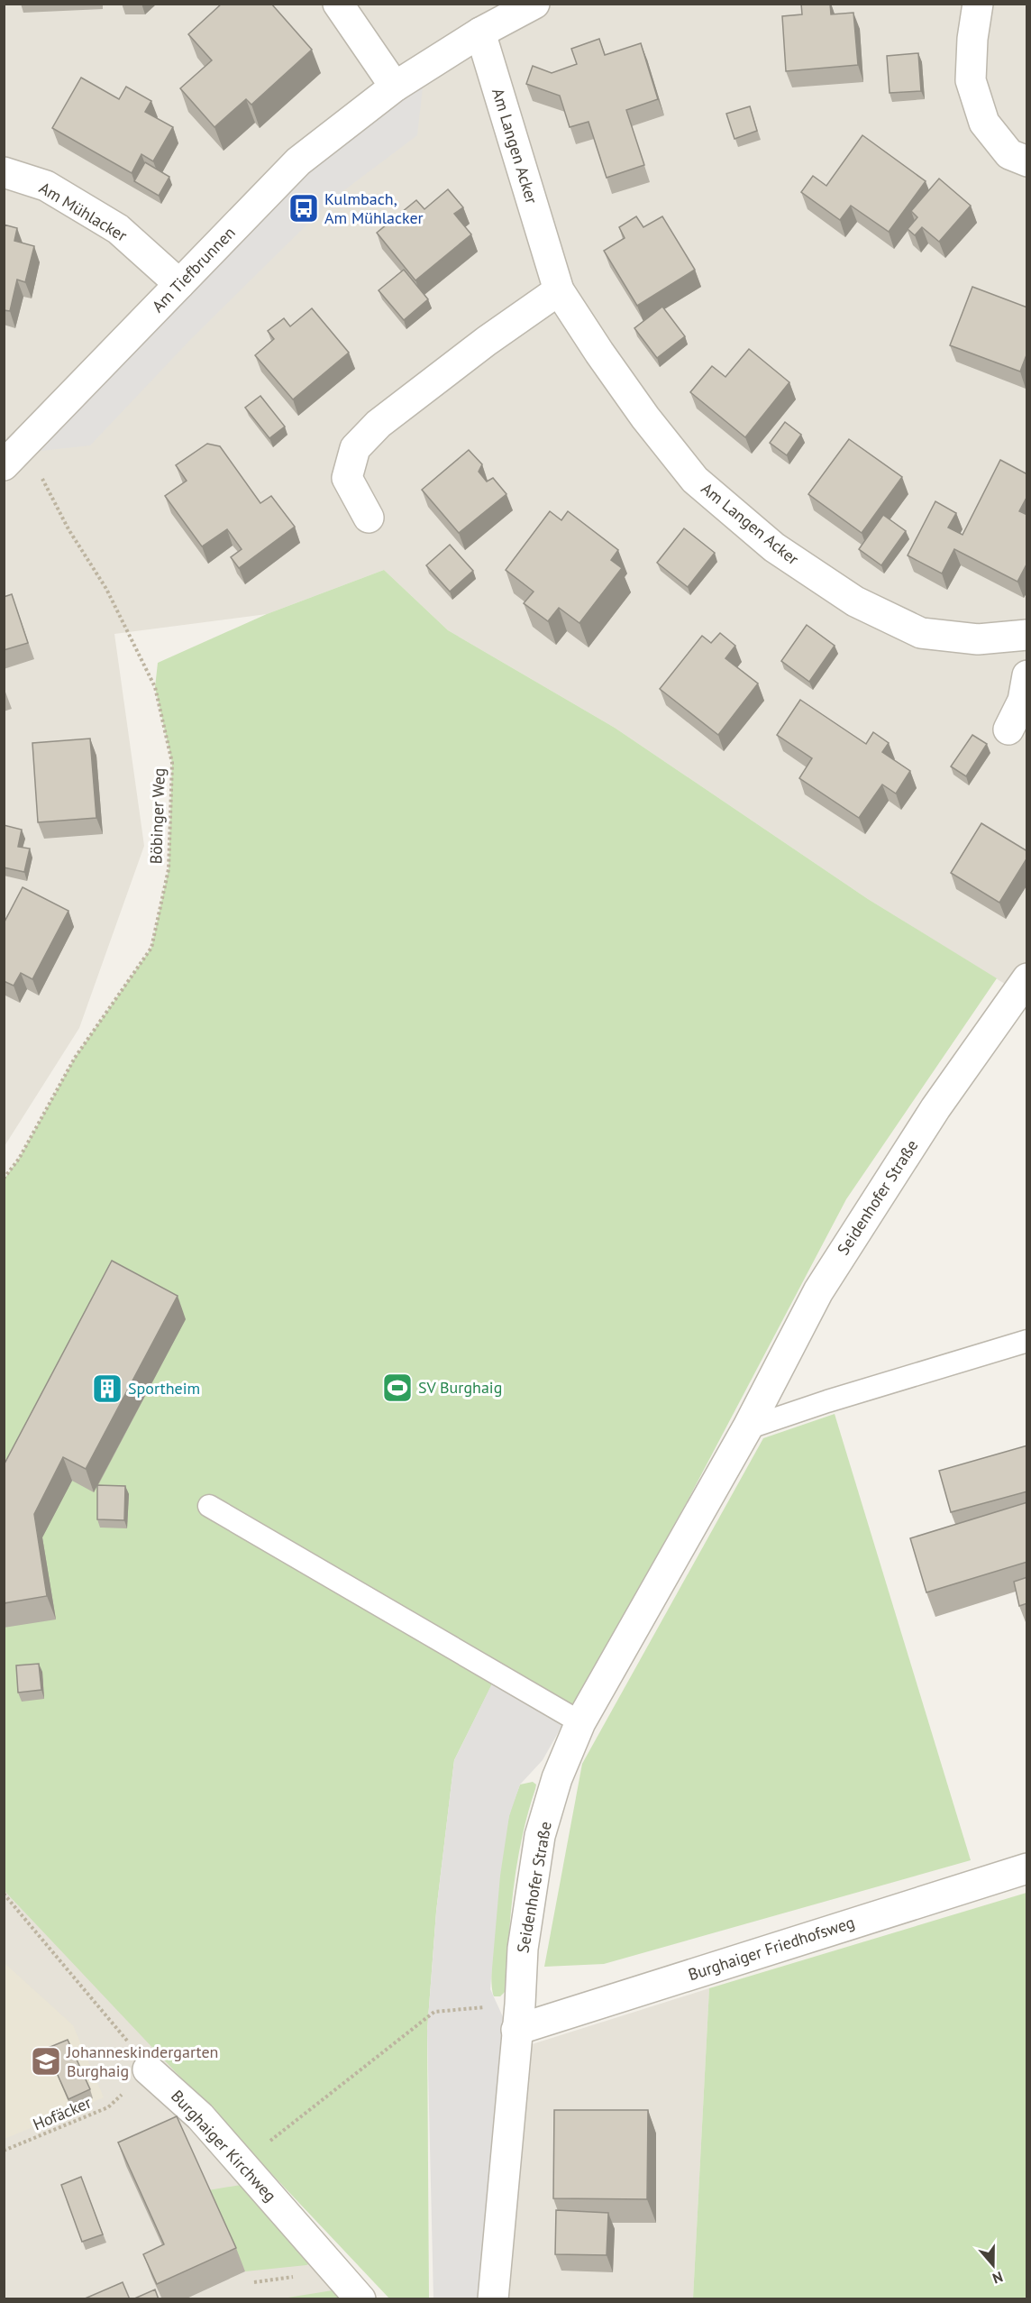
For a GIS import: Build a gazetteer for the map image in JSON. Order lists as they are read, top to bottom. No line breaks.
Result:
{"streets":{"street":["Am Langen Acker","Am Mühlacker","Am Tiefbrunnen","Seidenhofer Straße","Burghaiger Friedhofsweg","Burghaiger Kirchweg"],"path":["Böbinger Weg","Hofäcker"]},"crossings":[["Am Langen Acker","Am Tiefbrunnen"],["Am Mühlacker","Am Tiefbrunnen"],["Am Tiefbrunnen","Böbinger Weg"],["Seidenhofer Straße","Burghaiger Friedhofsweg"],["Hofäcker","Burghaiger Kirchweg"]],"places":{"bus stop":["Kulmbach, Am Mühlacker"],"sports":["SV Burghaig"],"building":["Sportheim"],"school or university":["Johanneskindergarten Burghaig"]},"north":"bottom"}
